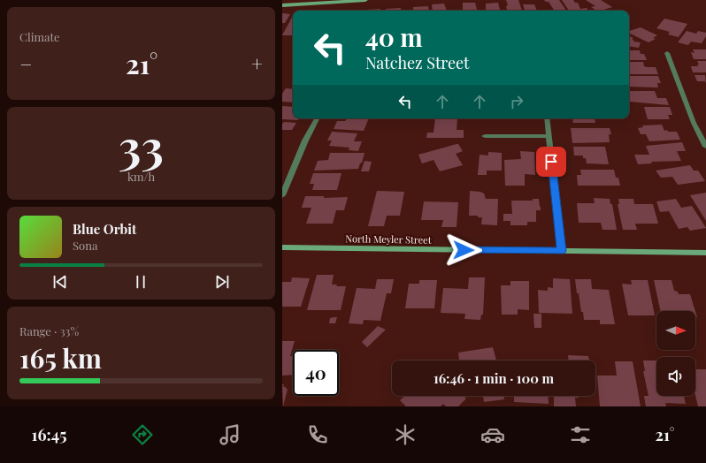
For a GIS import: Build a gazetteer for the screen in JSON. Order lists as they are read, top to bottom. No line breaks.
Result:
{"streets":{"street":["North Meyler Street"]},"north":"right","page":{"tile":["Climate",["33","km/h"],["Range · 33%","165 km"]],"turn":["40 m","Natchez Street"],"heat":["−","21°","+"],"song":["Blue Orbit","Sona"],"limit":"40","trip":"16:46 · 1 min · 100 m","tabs":["16:45","21°"]}}
